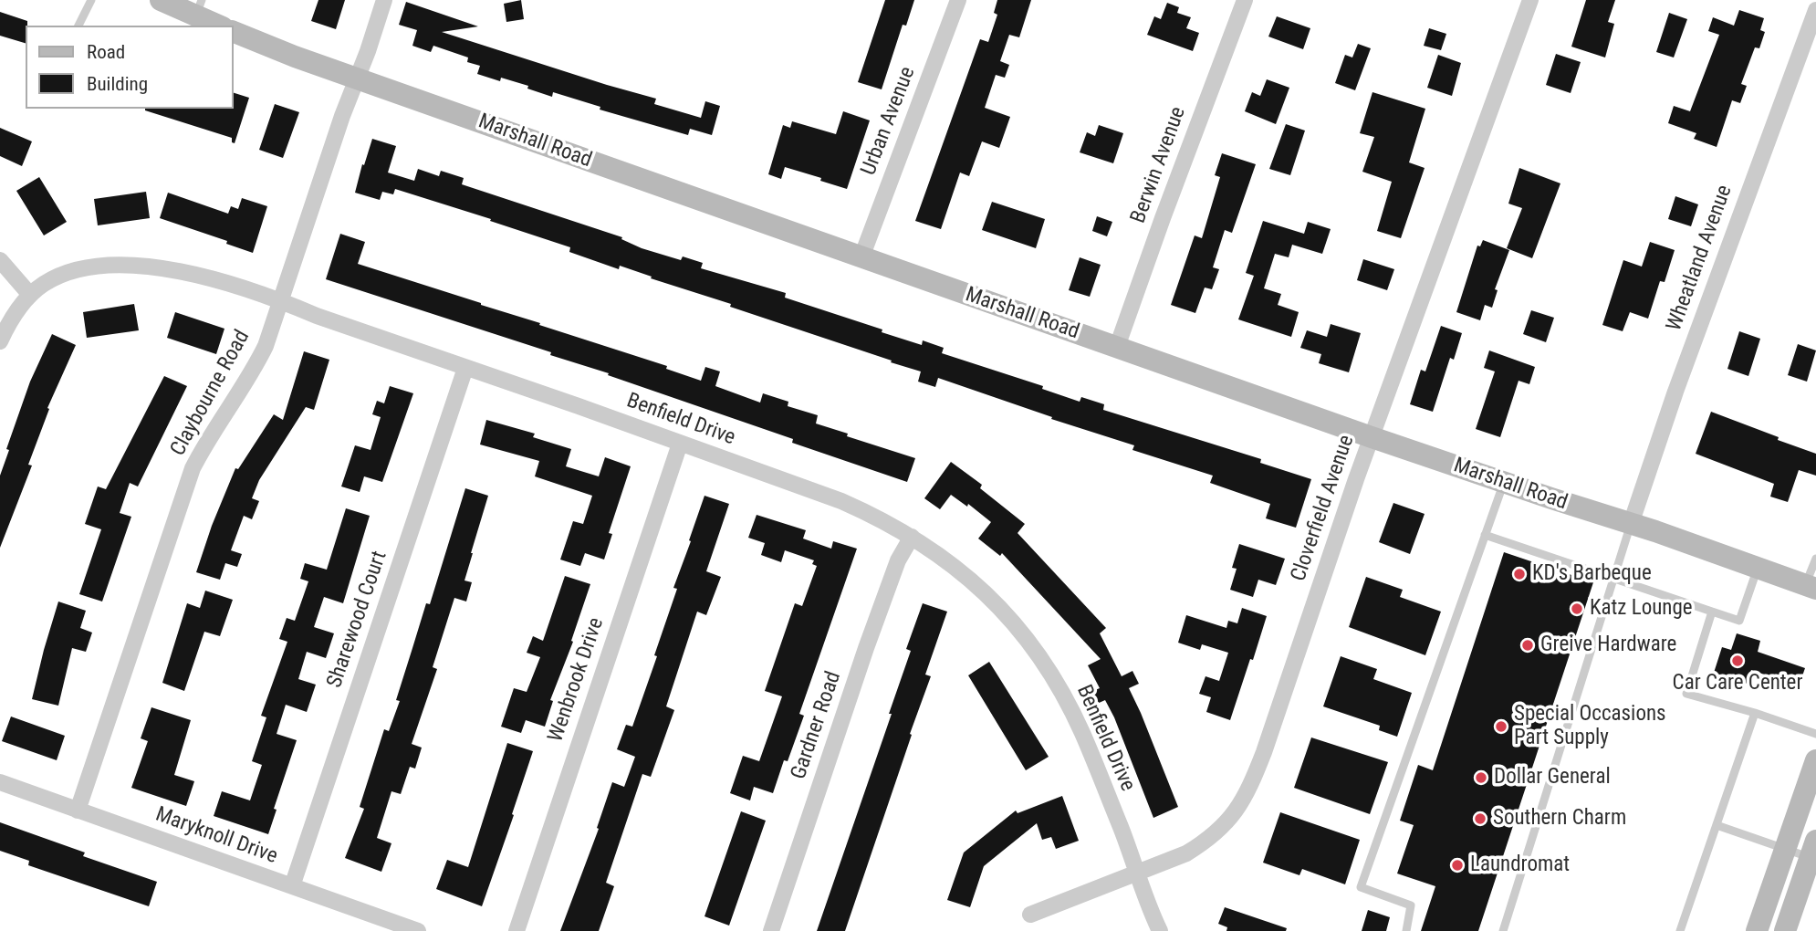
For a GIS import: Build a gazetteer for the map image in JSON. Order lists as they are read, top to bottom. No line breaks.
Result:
{"streets":{"street":["Urban Avenue","Marshall Road","Berwin Avenue","Wheatland Avenue","Claybourne Road","Benfield Drive","Cloverfield Avenue","Sharewood Court","Wenbrook Drive","Gardner Road","Maryknoll Drive"]},"crossings":[["Urban Avenue","Marshall Road"],["Marshall Road","Berwin Avenue"],["Marshall Road","Wheatland Avenue"],["Marshall Road","Claybourne Road"],["Marshall Road","Cloverfield Avenue"],["Claybourne Road","Benfield Drive"],["Claybourne Road","Maryknoll Drive"],["Benfield Drive","Cloverfield Avenue"],["Benfield Drive","Sharewood Court"],["Benfield Drive","Wenbrook Drive"],["Benfield Drive","Gardner Road"],["Sharewood Court","Maryknoll Drive"]],"places":["KD's Barbeque","Katz Lounge","Greive Hardware","Car Care Center","Special Occasions Part Supply","Dollar General","Southern Charm","Laundromat"],"legend":["Road","Building"]}
